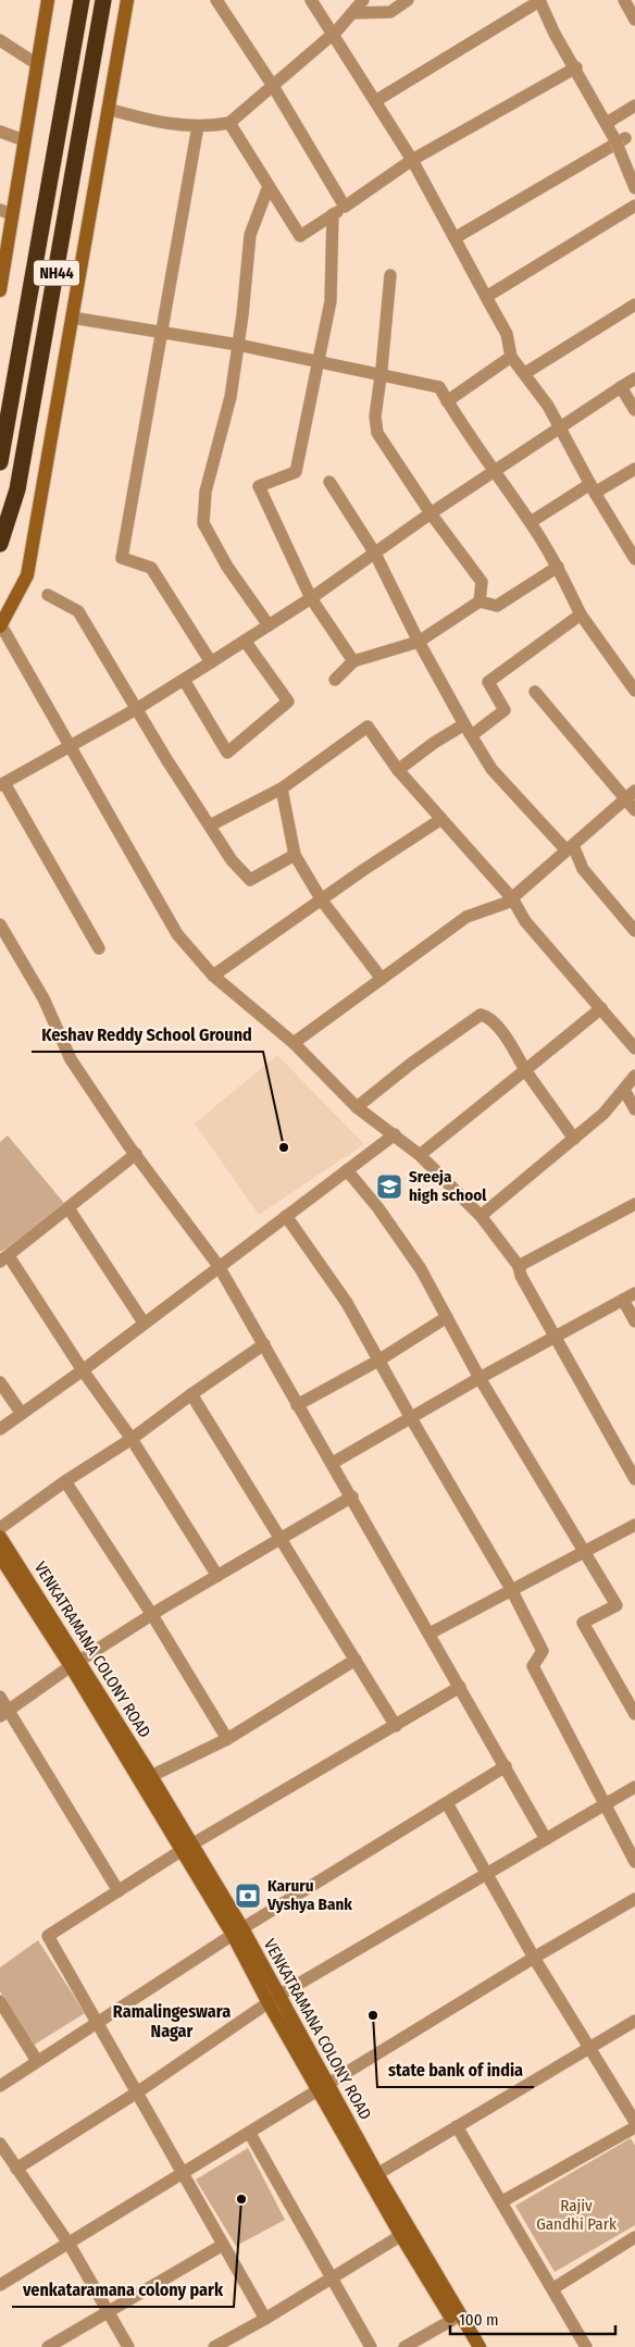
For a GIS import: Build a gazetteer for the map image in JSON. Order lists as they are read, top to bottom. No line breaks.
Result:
{"streets":{"highway":["NH44"],"main road":["VENKATRAMANA COLONY ROAD"]},"districts":["Ramalingeswara Nagar"],"parks":["Rajiv Gandhi Park"],"places":{"other":["Keshav Reddy School Ground","state bank of india","venkataramana colony park"],"school or university":["Sreeja high school"],"bank":["Karuru Vyshya Bank"]},"scale_bar":"100 m"}
